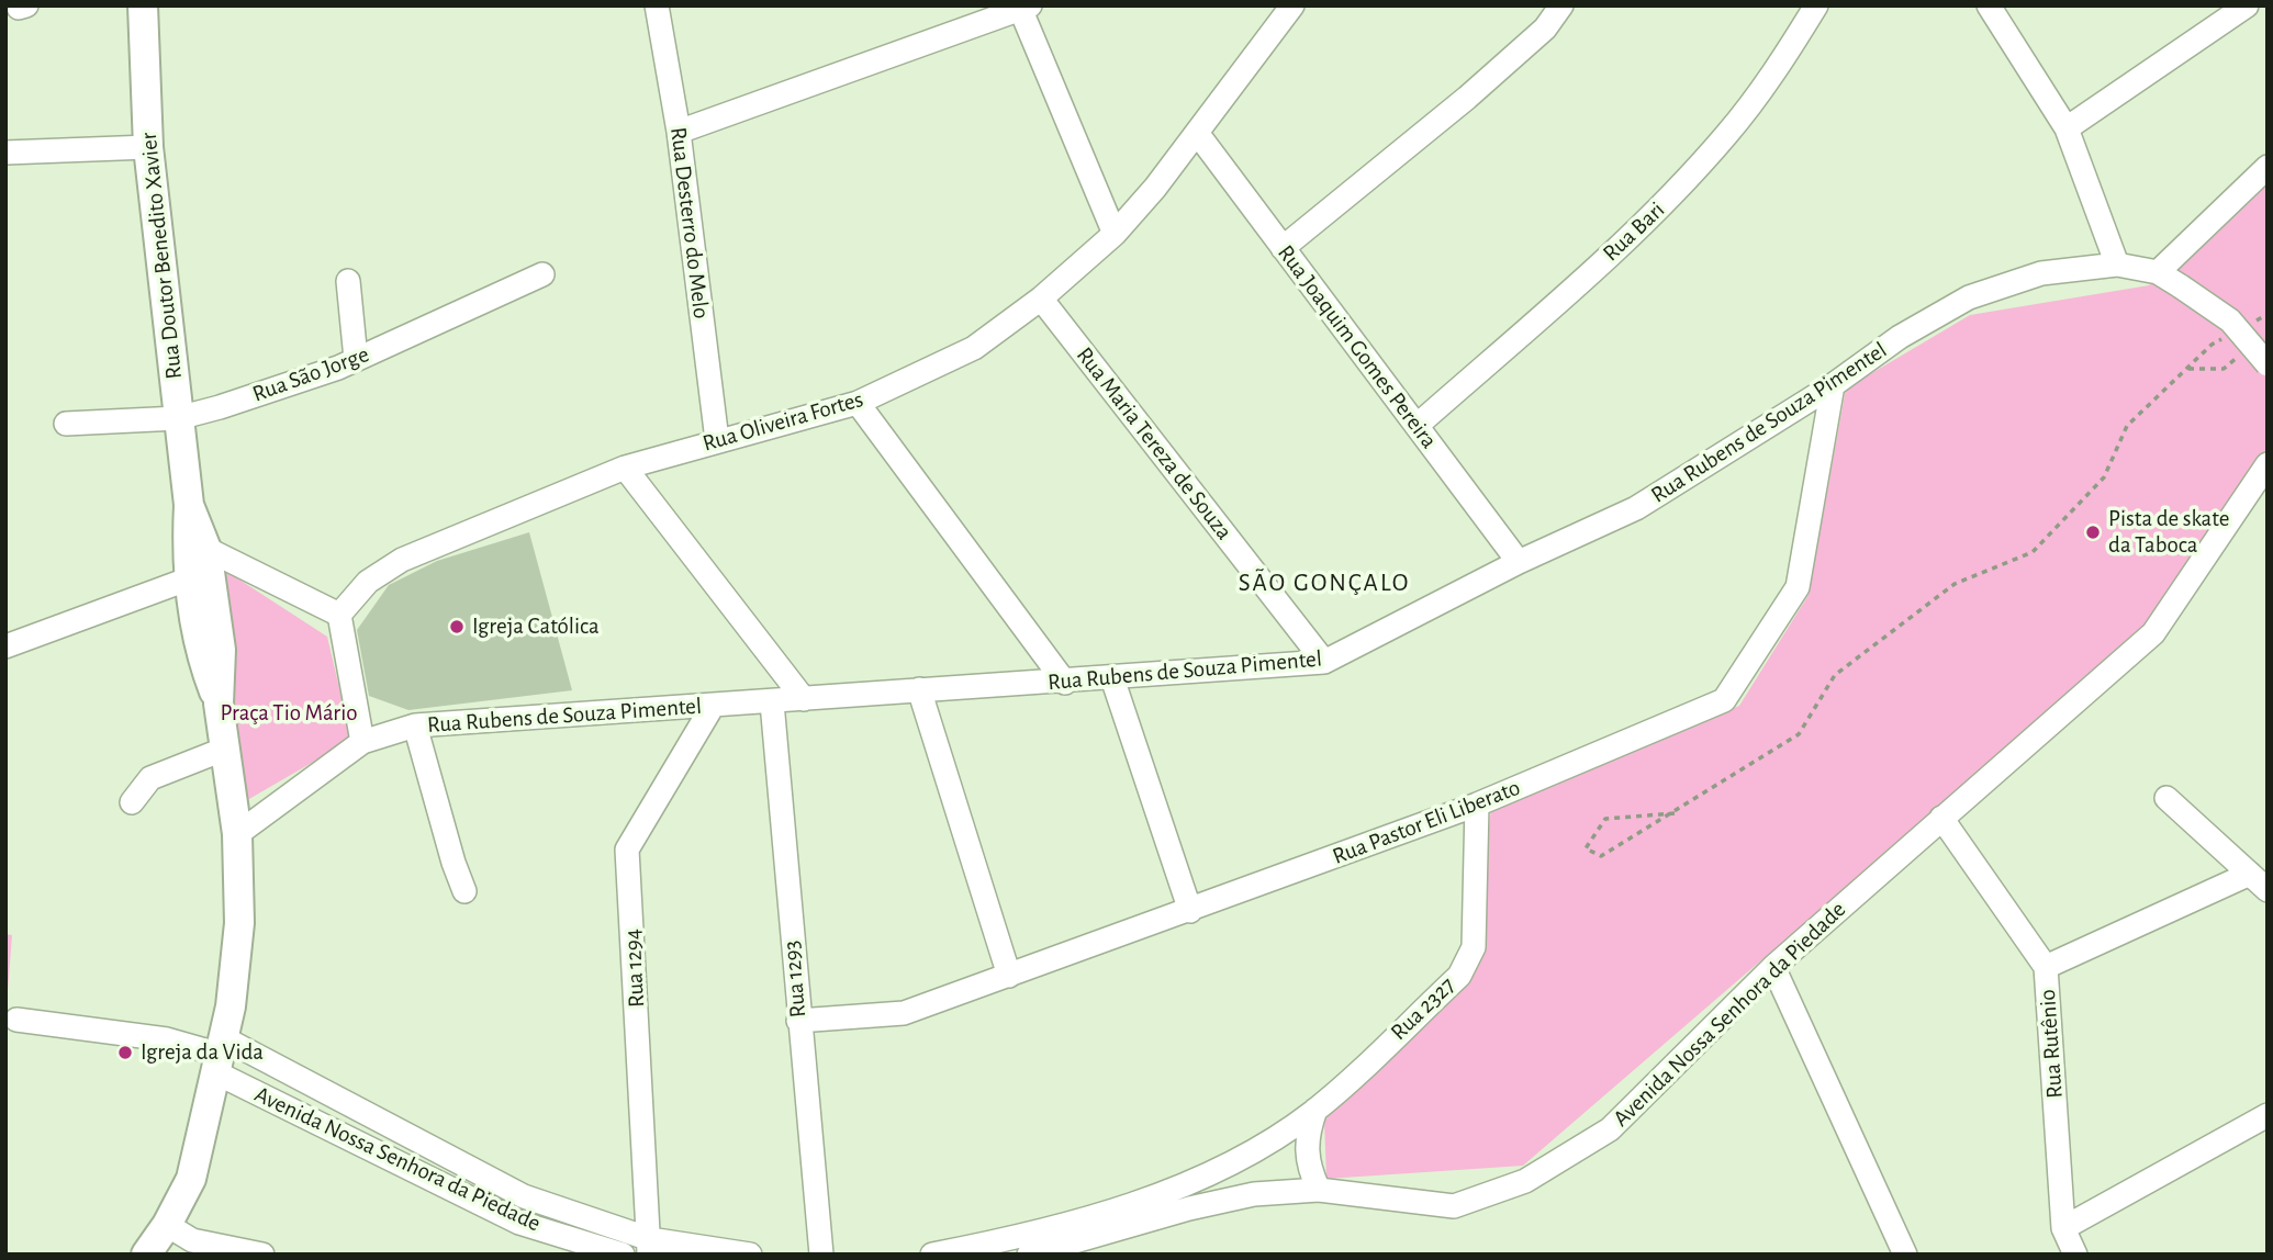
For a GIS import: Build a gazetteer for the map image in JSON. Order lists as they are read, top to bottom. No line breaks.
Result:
{"streets":{"street":["Rua Desterro do Melo","Rua Bari","Rua Doutor Benedito Xavier","Rua Joaquim Gomes Pereira","Rua São Jorge","Rua Oliveira Fortes","Rua Rubens de Souza Pimentel","Rua Maria Tereza de Souza","Rua Pastor Eli Liberato","Rua 1294","Rua 1293","Rua 2327","Avenida Nossa Senhora da Piedade","Rua Rutênio"]},"crossings":[["Rua Desterro do Melo","Rua Oliveira Fortes"],["Rua Bari","Rua Joaquim Gomes Pereira"],["Rua Doutor Benedito Xavier","Rua São Jorge"],["Rua Doutor Benedito Xavier","Rua Rubens de Souza Pimentel"],["Rua Doutor Benedito Xavier","Avenida Nossa Senhora da Piedade"],["Rua Joaquim Gomes Pereira","Rua Oliveira Fortes"],["Rua Joaquim Gomes Pereira","Rua Rubens de Souza Pimentel"],["Rua Oliveira Fortes","Rua Maria Tereza de Souza"],["Rua Rubens de Souza Pimentel","Rua Maria Tereza de Souza"],["Rua Rubens de Souza Pimentel","Rua Pastor Eli Liberato"],["Rua Rubens de Souza Pimentel","Rua 1294"],["Rua Rubens de Souza Pimentel","Rua 1293"],["Rua Pastor Eli Liberato","Rua 1293"],["Rua Pastor Eli Liberato","Rua 2327"],["Rua 1294","Avenida Nossa Senhora da Piedade"],["Rua 2327","Avenida Nossa Senhora da Piedade"],["Avenida Nossa Senhora da Piedade","Rua Rutênio"]],"districts":["SÃO GONÇALO"],"parks":["Praça Tio Mário"],"places":["Pista de skate da Taboca","Igreja Católica","Igreja da Vida"]}
